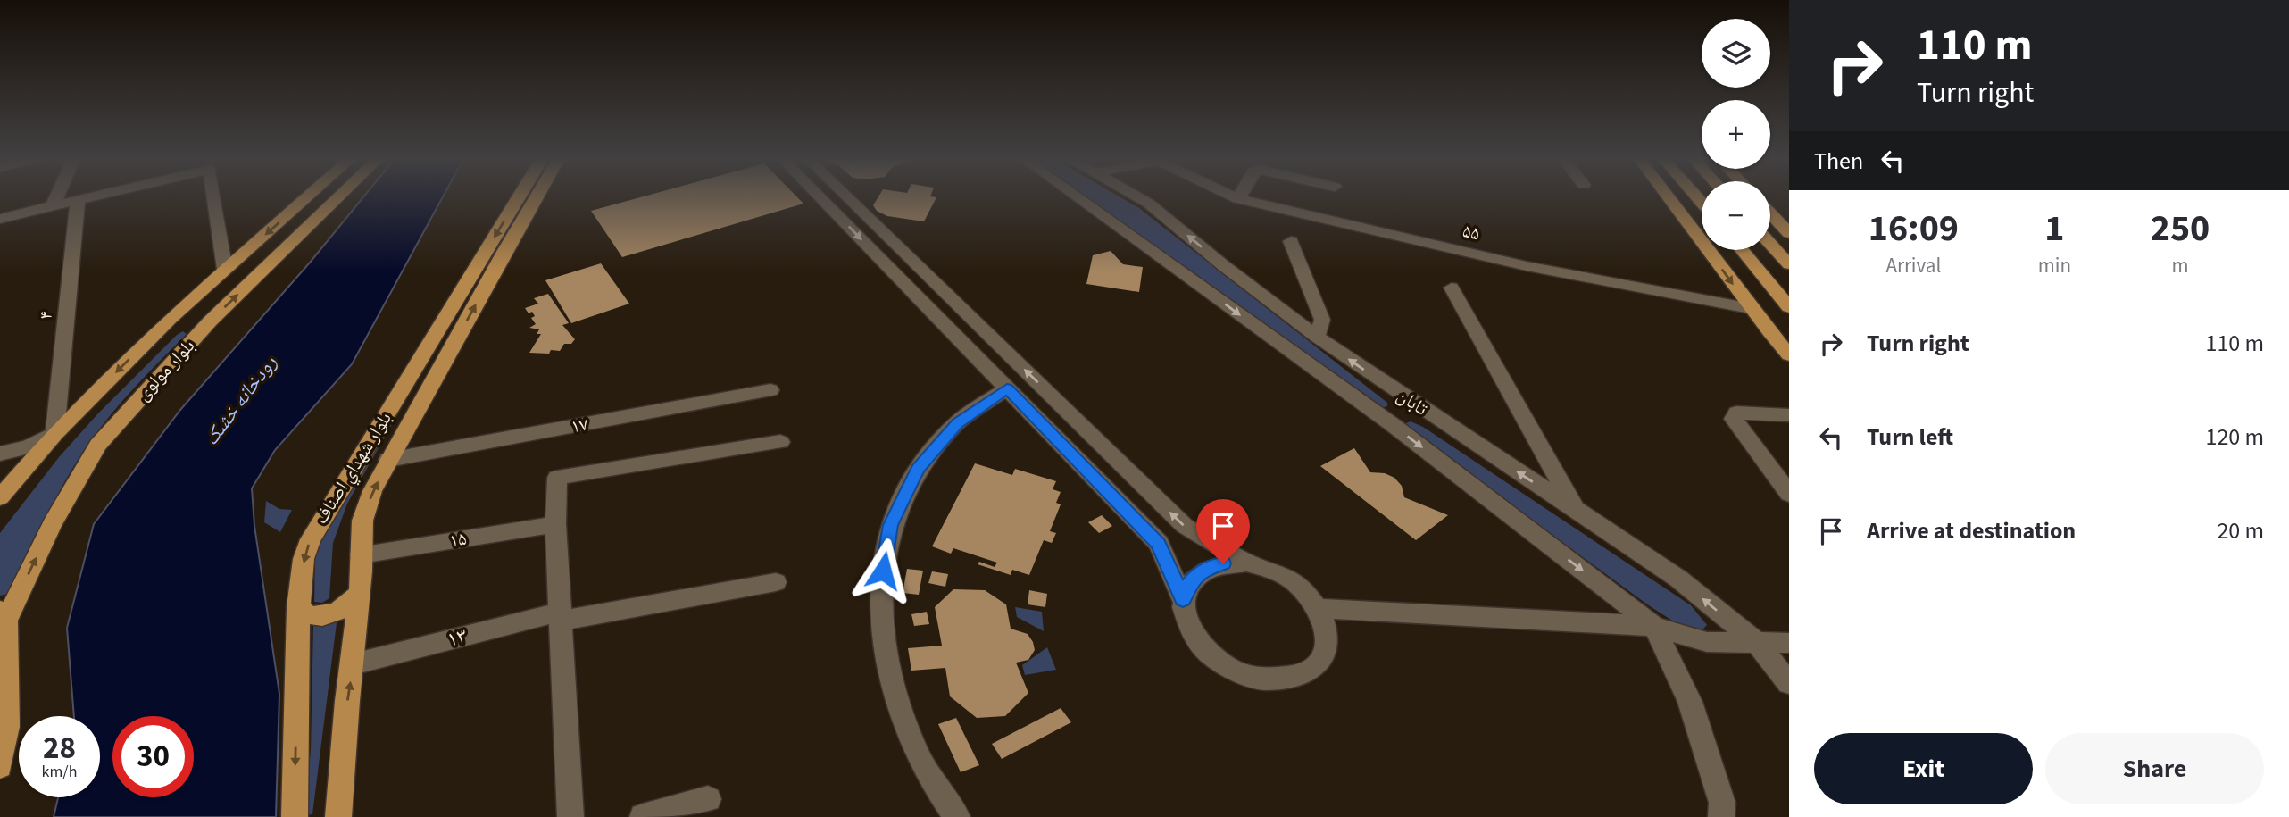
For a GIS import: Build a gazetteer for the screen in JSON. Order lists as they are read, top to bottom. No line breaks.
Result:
{"streets":{"main road":["بلوار مولوی","بلوار شهداي اصناف"],"street":["۵۵","۴","تابان","۱۷","۱۵","۱۳"]},"crossings":[["۴","بلوار مولوی"],["۱۷","بلوار شهداي اصناف"],["بلوار شهداي اصناف","۱۵"],["بلوار شهداي اصناف","۱۳"]],"water":["رودخانه خشک"],"page":{"turn":["110 m","Turn right"],"map_buttons":["+","−"],"then":"Then","eta":["16:09","Arrival","1","min","250","m"],"list":[{"name":"Turn right","value":"110 m"},{"name":"Turn left","value":"120 m"},{"name":"Arrive at destination","value":"20 m"}],"speed":"28 km/h","limit":"30","buttons":["Exit","Share"]}}
